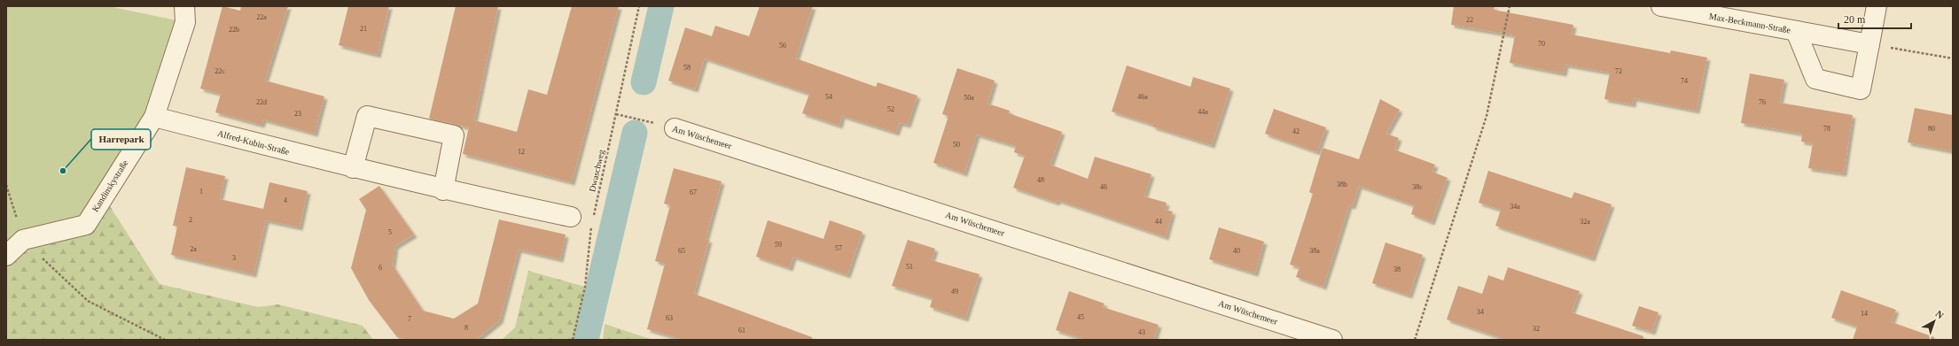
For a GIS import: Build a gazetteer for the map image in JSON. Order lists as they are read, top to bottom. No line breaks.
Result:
{"streets":{"street":["Max-Beckmann-Straße","Am Wüschemeer","Alfred-Kubin-Straße","Kandinskystraße"],"path":["Dwaschweg"]},"crossings":[["Am Wüschemeer","Dwaschweg"],["Alfred-Kubin-Straße","Kandinskystraße"]],"places":["Harrepark"],"house_numbers":["22a","22","21","22b","70","56","58","22c","72","74","54","46a","50a","22d","76","52","44a","23","78","80","42","50","12","48","38b","46","38c","1","67","4","34a","2","44","32a","5","59","57","2a","65","40","38a","3","51","6","38","49","34","14","45","63","7","8","32","61","43"],"scale_bar":"20 m","north":"top right"}
